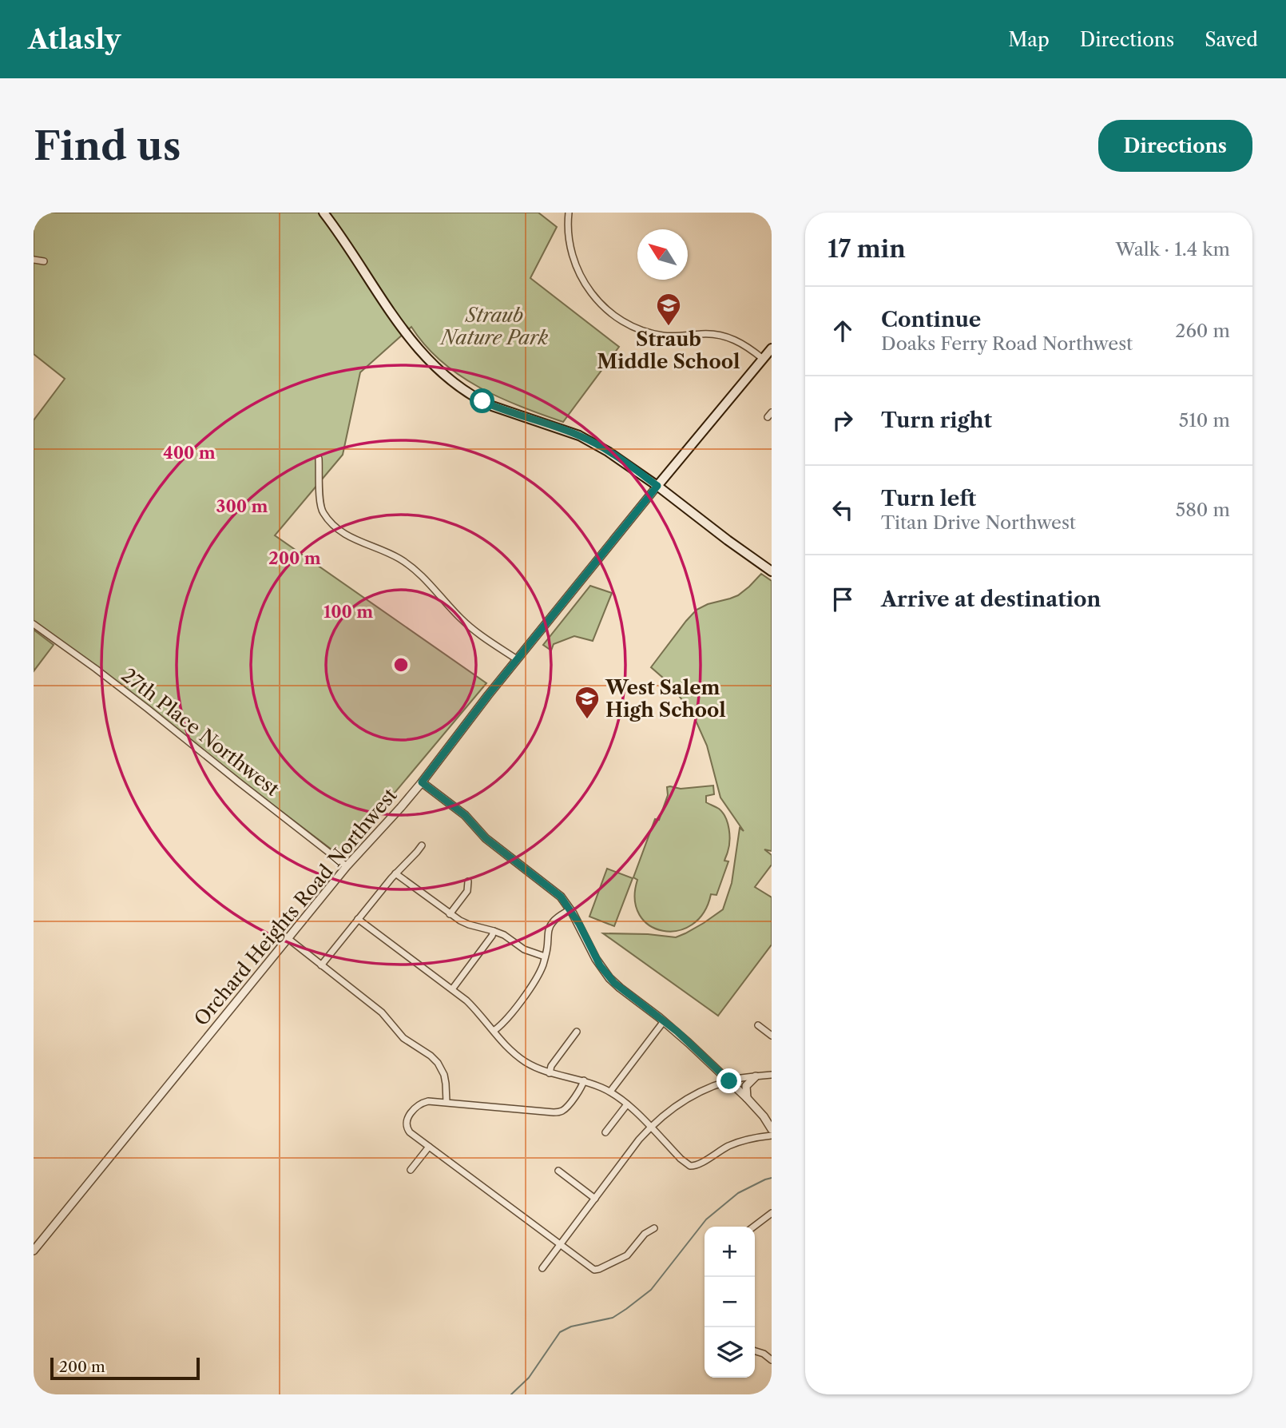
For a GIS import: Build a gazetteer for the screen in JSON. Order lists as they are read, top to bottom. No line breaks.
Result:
{"streets":{"main road":["Orchard Heights Road Northwest"],"street":["27th Place Northwest"]},"crossings":[["27th Place Northwest","Orchard Heights Road Northwest"]],"parks":["Straub Nature Park"],"places":{"school or university":["Straub Middle School","West Salem High School"]},"scale_bar":"200 m","north":"top left","page":{"header":"Atlasly","nav":["Map","Directions","Saved"],"buttons":"Directions","title":"Find us","heading":["17 min","Walk · 1.4 km"],"list":[["Continue","Doaks Ferry Road Northwest","260 m"],["Turn right","510 m"],["Turn left","Titan Drive Northwest","580 m"],"Arrive at destination"],"map_buttons":["+","−"],"scale":"200 m"},"rings":["400 m","300 m","200 m","100 m"]}
